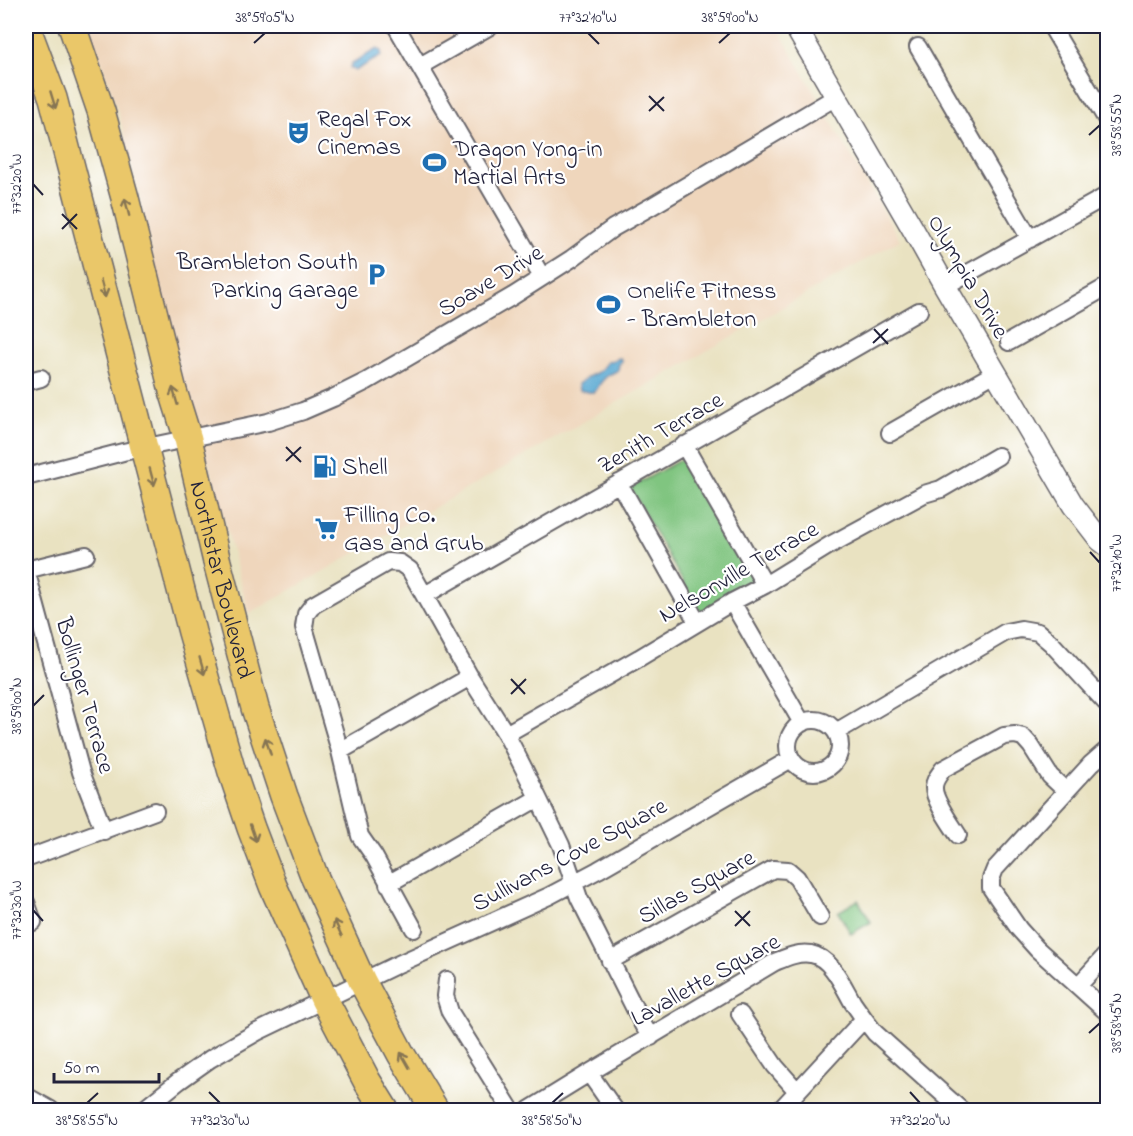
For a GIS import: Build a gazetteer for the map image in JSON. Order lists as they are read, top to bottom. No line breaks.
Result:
{"streets":{"main road":["Northstar Boulevard"],"street":["Olympia Drive","Soave Drive","Zenith Terrace","Nelsonville Terrace","Bollinger Terrace","Sullivans Cove Square","Sillas Square","Lavallette Square"]},"crossings":[["Olympia Drive","Soave Drive"],["Soave Drive","Northstar Boulevard"],["Northstar Boulevard","Sullivans Cove Square"]],"places":{"theatre":["Regal Fox Cinemas"],"sports":["Dragon Yong-in Martial Arts","Onelife Fitness - Brambleton"],"parking":["Brambleton South Parking Garage"],"fuel station":["Shell"],"supermarket":["Filling Co. Gas and Grub"]},"scale_bar":"50 m","coordinates":["38°59'05\"N","77°32'10\"W","38°59'00\"N","38°58'55\"N","77°32'20\"W","77°32'30\"W","38°58'45\"N","38°58'50\"N"]}
